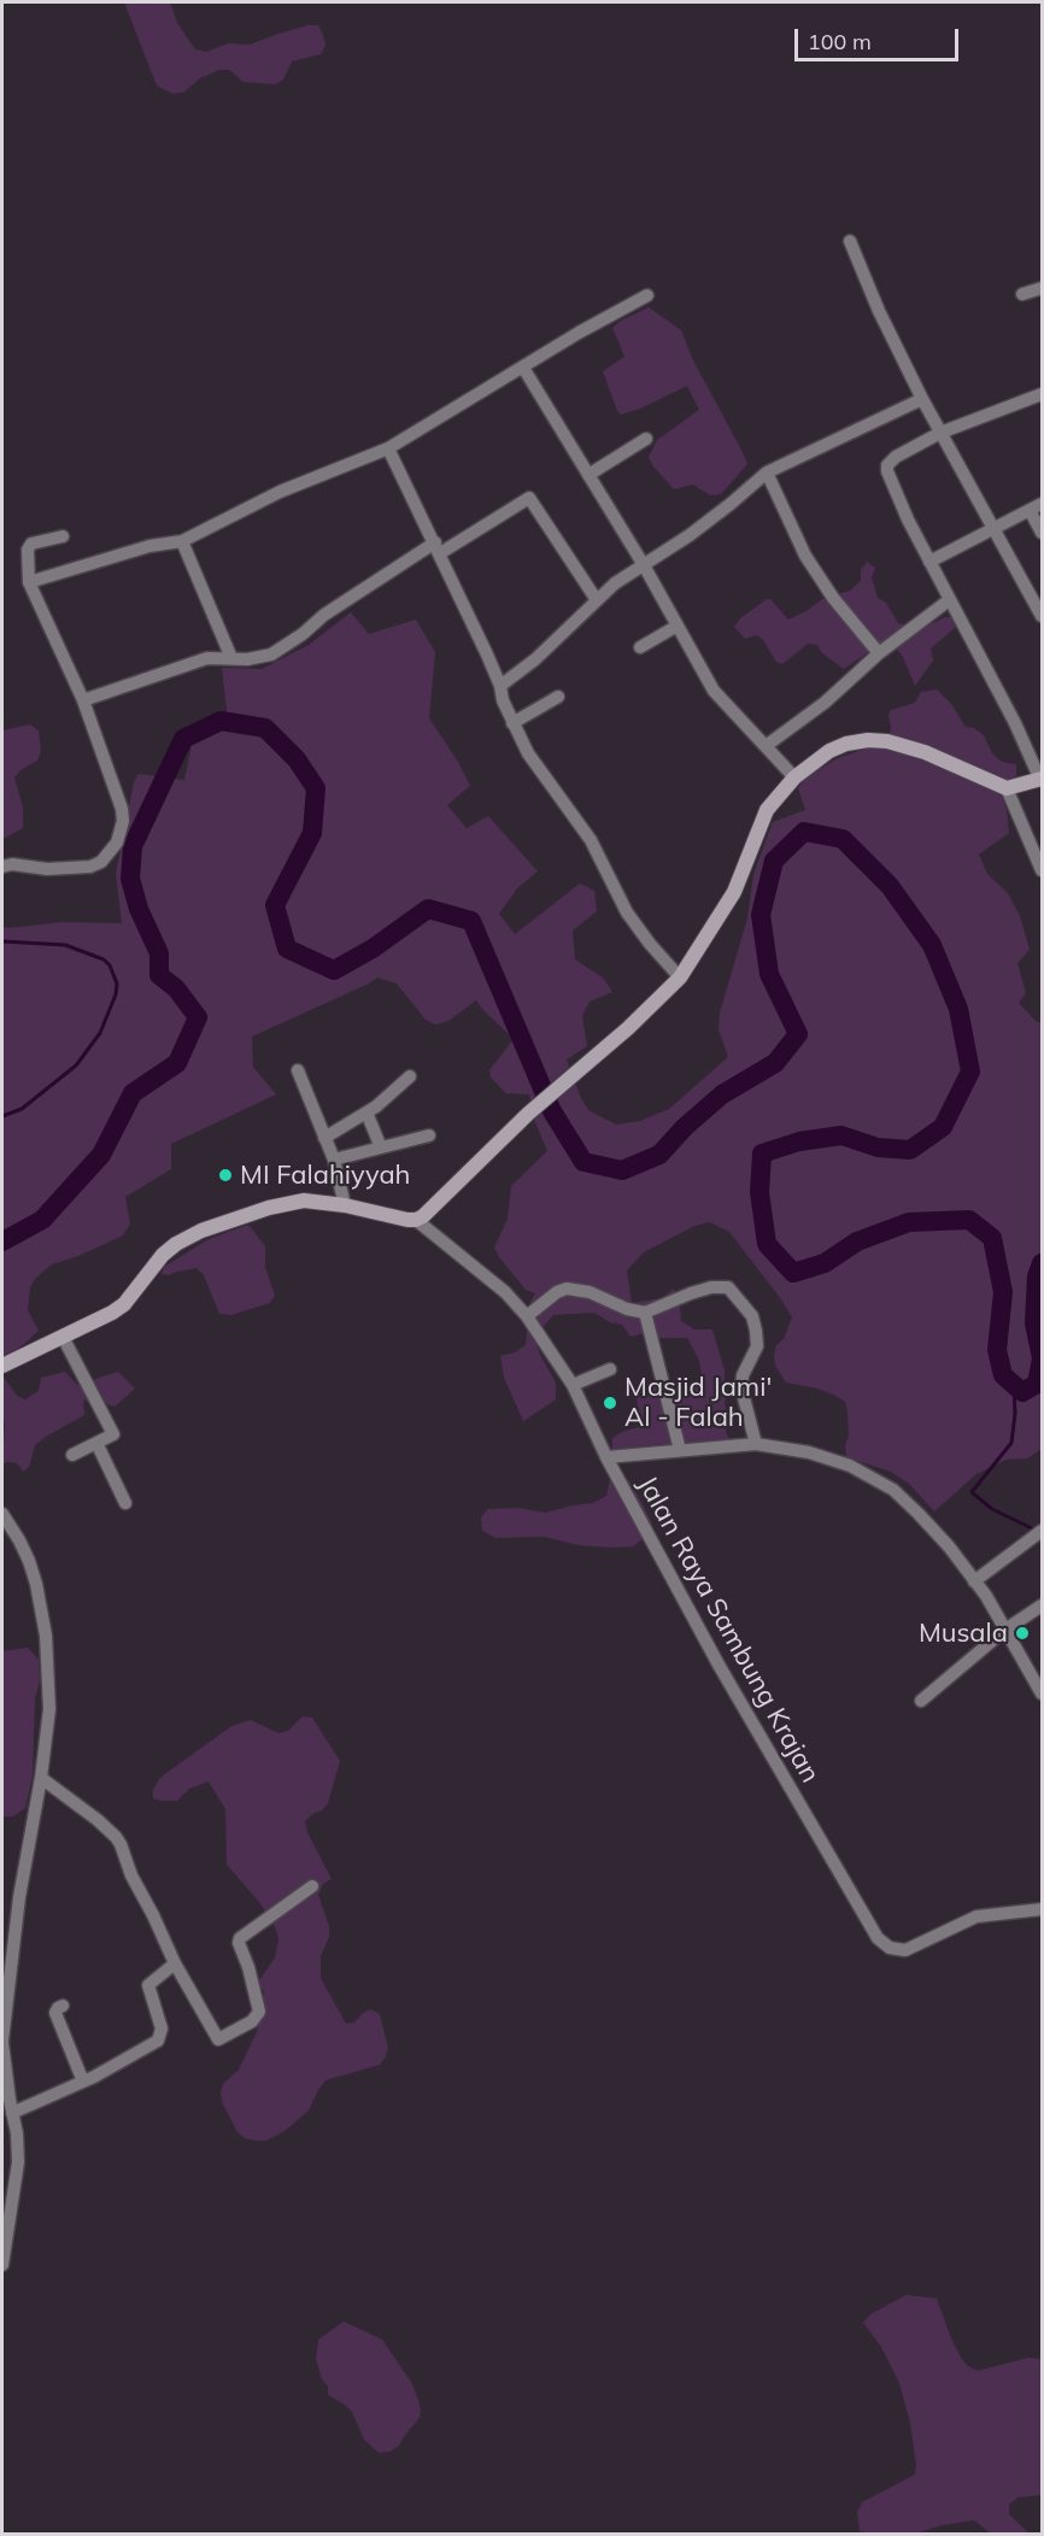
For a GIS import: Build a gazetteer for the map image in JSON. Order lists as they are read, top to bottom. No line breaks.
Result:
{"streets":{"street":["Jalan Raya Sambung Krajan"]},"places":["MI Falahiyyah","Masjid Jami' Al - Falah","Musala"],"scale_bar":"100 m"}
